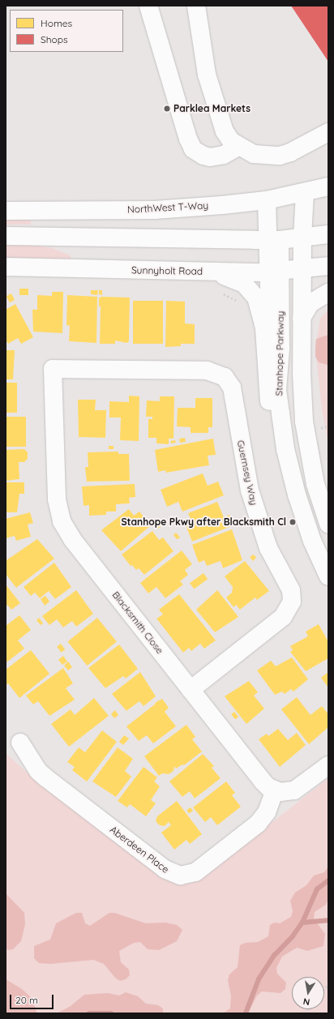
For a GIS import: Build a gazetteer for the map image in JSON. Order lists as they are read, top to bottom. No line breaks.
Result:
{"streets":{"main road":["NorthWest T-Way","Sunnyholt Road","Stanhope Parkway","Guernsey Way","Blacksmith Close","Aberdeen Place"]},"crossings":[["NorthWest T-Way","Stanhope Parkway"],["Sunnyholt Road","Stanhope Parkway"],["Guernsey Way","Blacksmith Close"],["Blacksmith Close","Aberdeen Place"]],"places":["Parklea Markets","Stanhope Pkwy after Blacksmith Cl"],"legend":["Homes","Shops"],"scale_bar":"20 m","north":"bottom"}
